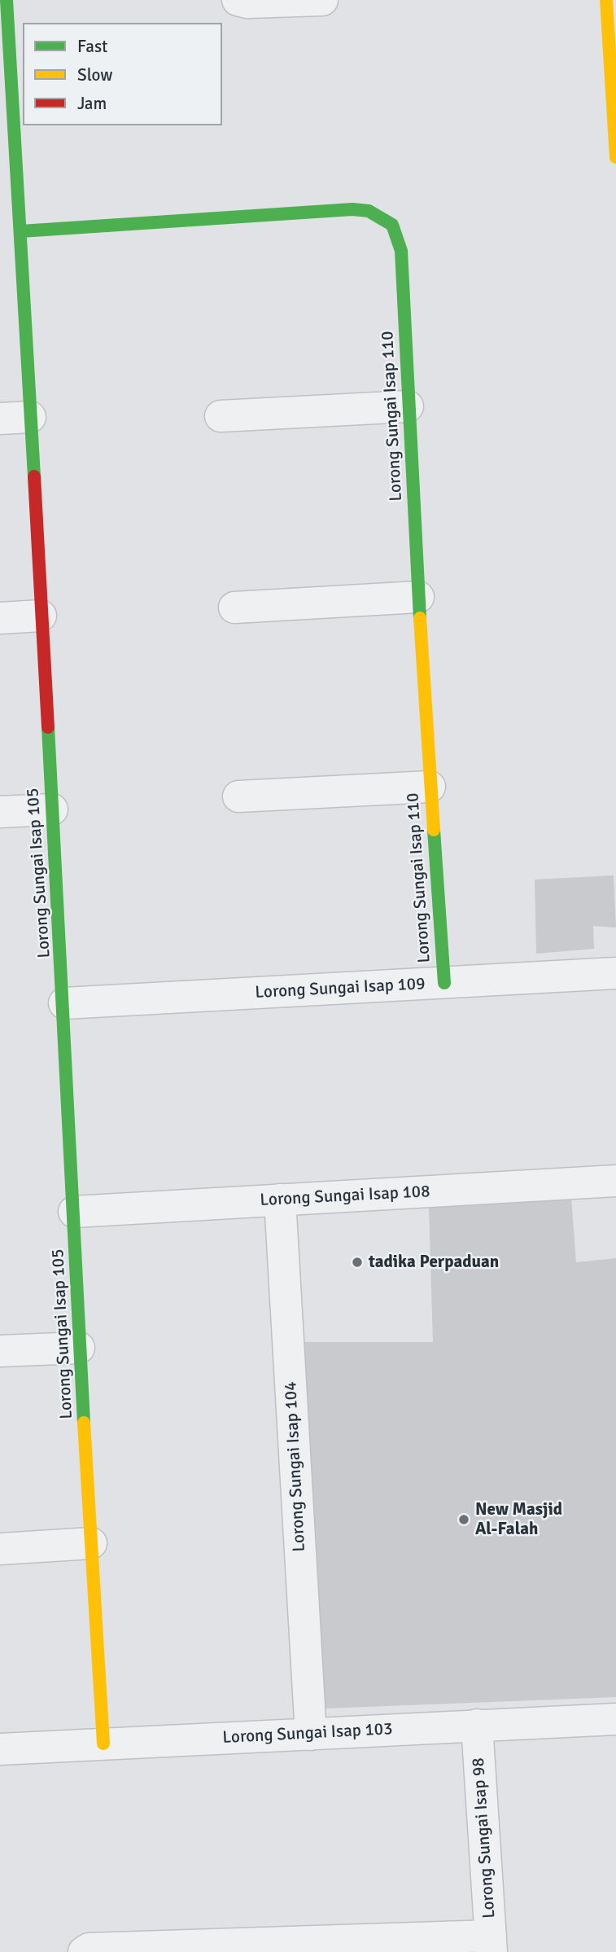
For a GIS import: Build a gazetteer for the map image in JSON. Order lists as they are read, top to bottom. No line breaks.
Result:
{"streets":{"street":["Lorong Sungai Isap 110","Lorong Sungai Isap 105","Lorong Sungai Isap 109","Lorong Sungai Isap 108","Lorong Sungai Isap 104","Lorong Sungai Isap 103","Lorong Sungai Isap 98"]},"crossings":[["Lorong Sungai Isap 110","Lorong Sungai Isap 105"],["Lorong Sungai Isap 110","Lorong Sungai Isap 109"],["Lorong Sungai Isap 105","Lorong Sungai Isap 109"],["Lorong Sungai Isap 105","Lorong Sungai Isap 108"],["Lorong Sungai Isap 105","Lorong Sungai Isap 103"],["Lorong Sungai Isap 108","Lorong Sungai Isap 104"],["Lorong Sungai Isap 104","Lorong Sungai Isap 103"],["Lorong Sungai Isap 103","Lorong Sungai Isap 98"]],"places":["tadika Perpaduan","New Masjid Al-Falah"],"legend":["Fast","Slow","Jam"]}
